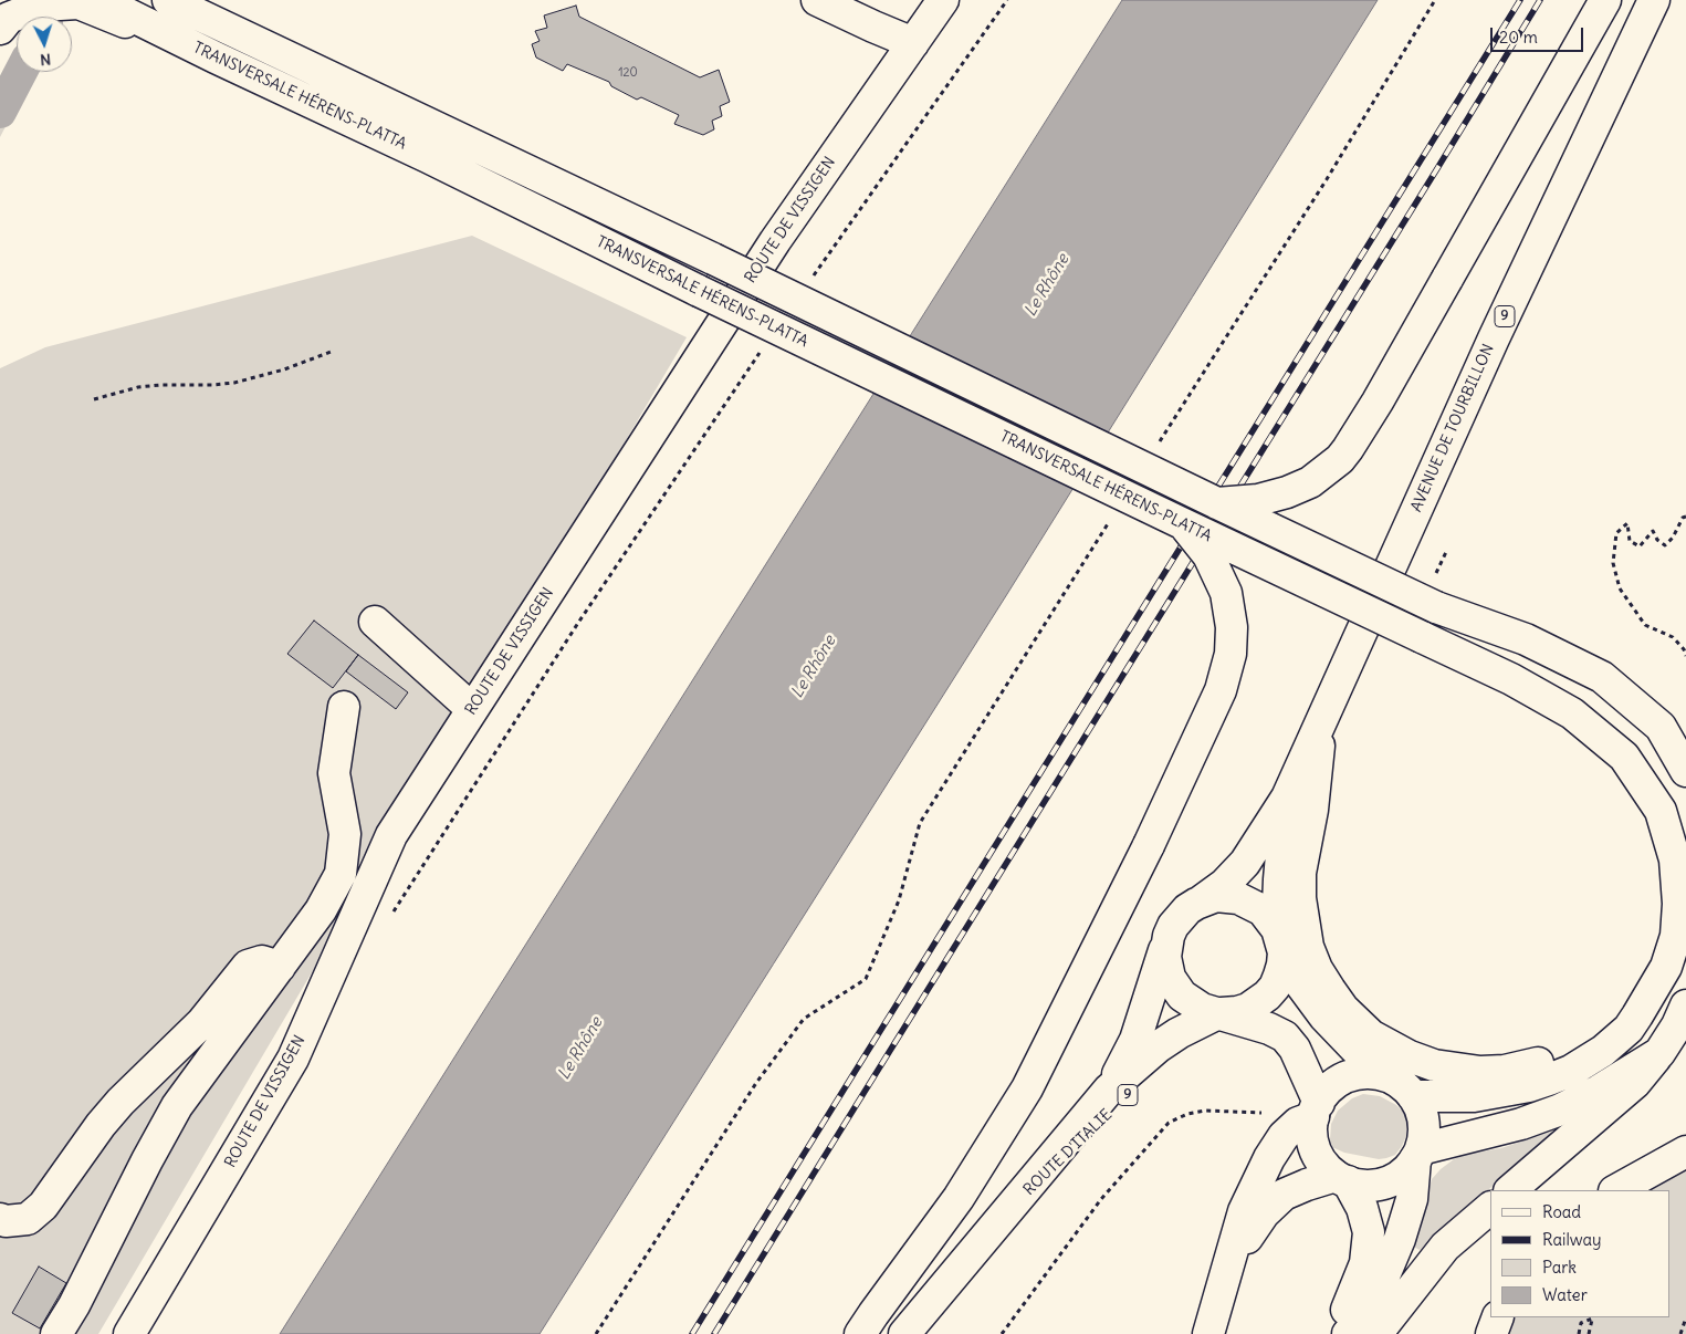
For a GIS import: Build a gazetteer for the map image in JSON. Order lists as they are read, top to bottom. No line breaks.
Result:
{"streets":{"main road":["TRANSVERSALE HÉRENS-PLATTA","ROUTE DE VISSIGEN","9","AVENUE DE TOURBILLON","ROUTE D'ITALIE"]},"crossings":[["AVENUE DE TOURBILLON","ROUTE D'ITALIE"]],"water":["Le Rhône"],"house_numbers":["120"],"legend":["Road","Railway","Park","Water"],"scale_bar":"20 m","north":"bottom"}
